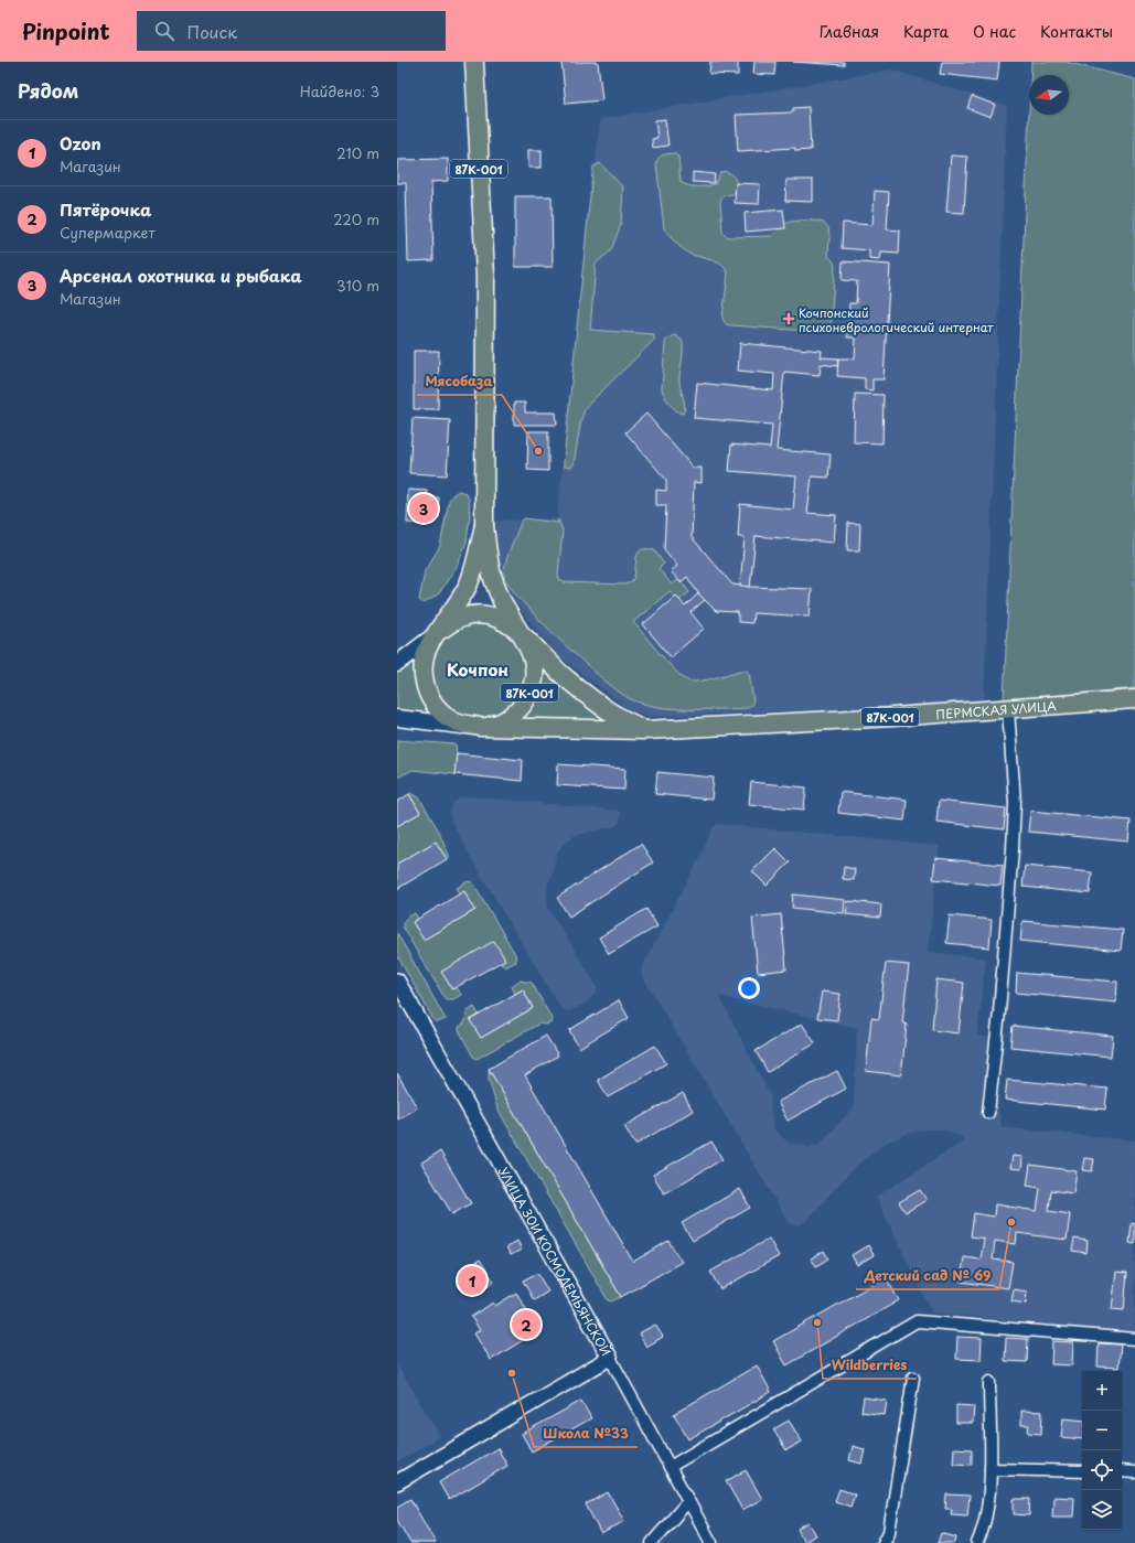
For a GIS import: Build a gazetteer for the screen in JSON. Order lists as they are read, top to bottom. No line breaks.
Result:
{"streets":{"main road":["87К-001","ПЕРМСКАЯ УЛИЦА"],"street":["УЛИЦА ЗОИ КОСМОДЕМЬЯНСКОЙ"]},"crossings":[["87К-001","ПЕРМСКАЯ УЛИЦА"]],"districts":["Кочпон"],"places":{"health":["Кочпонский психоневрологический интернат"],"other":["Мясобаза","Детский сад № 69","Wildberries","Школа №33"]},"north":"left","page":{"header":"Pinpoint","search":"Поиск","nav":["Главная","Карта","О нас","Контакты"],"heading":["Рядом","Найдено: 3"],"list":[{"mark":"1","name":"Ozon","note":"Магазин","value":"210 m"},{"mark":"2","name":"Пятёрочка","note":"Супермаркет","value":"220 m"},{"mark":"3","name":"Арсенал охотника и рыбака","note":"Магазин","value":"310 m"}],"pins":["3","1","2"],"map_buttons":["+","−"]}}
